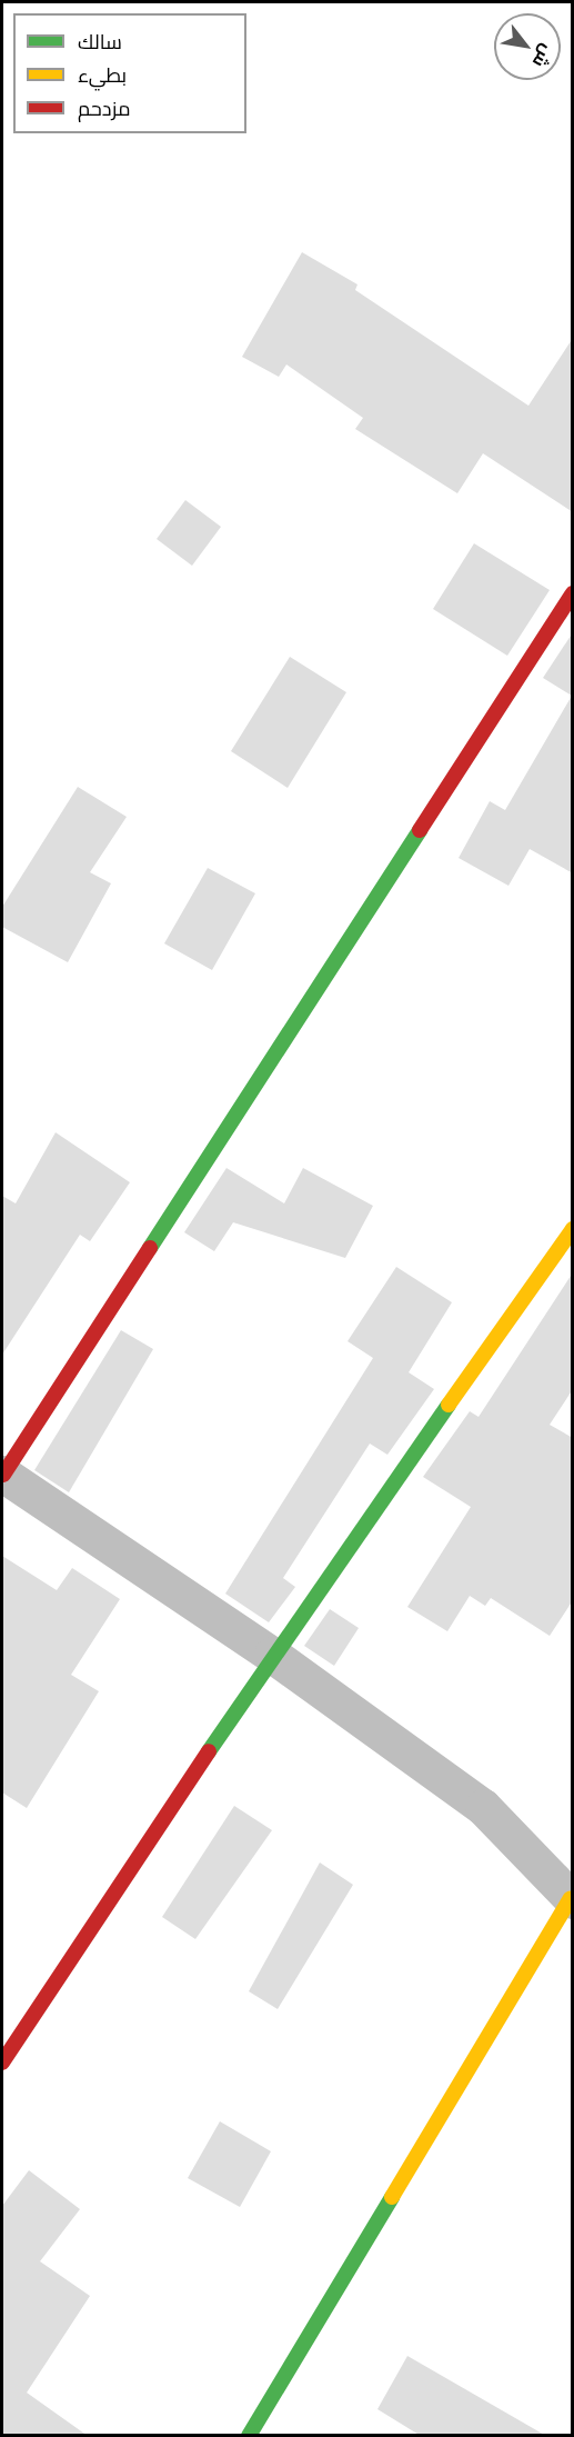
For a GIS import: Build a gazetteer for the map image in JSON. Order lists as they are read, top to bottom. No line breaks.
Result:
{"legend":["سالك","بطيء","مزدحم"],"north":"bottom right"}
